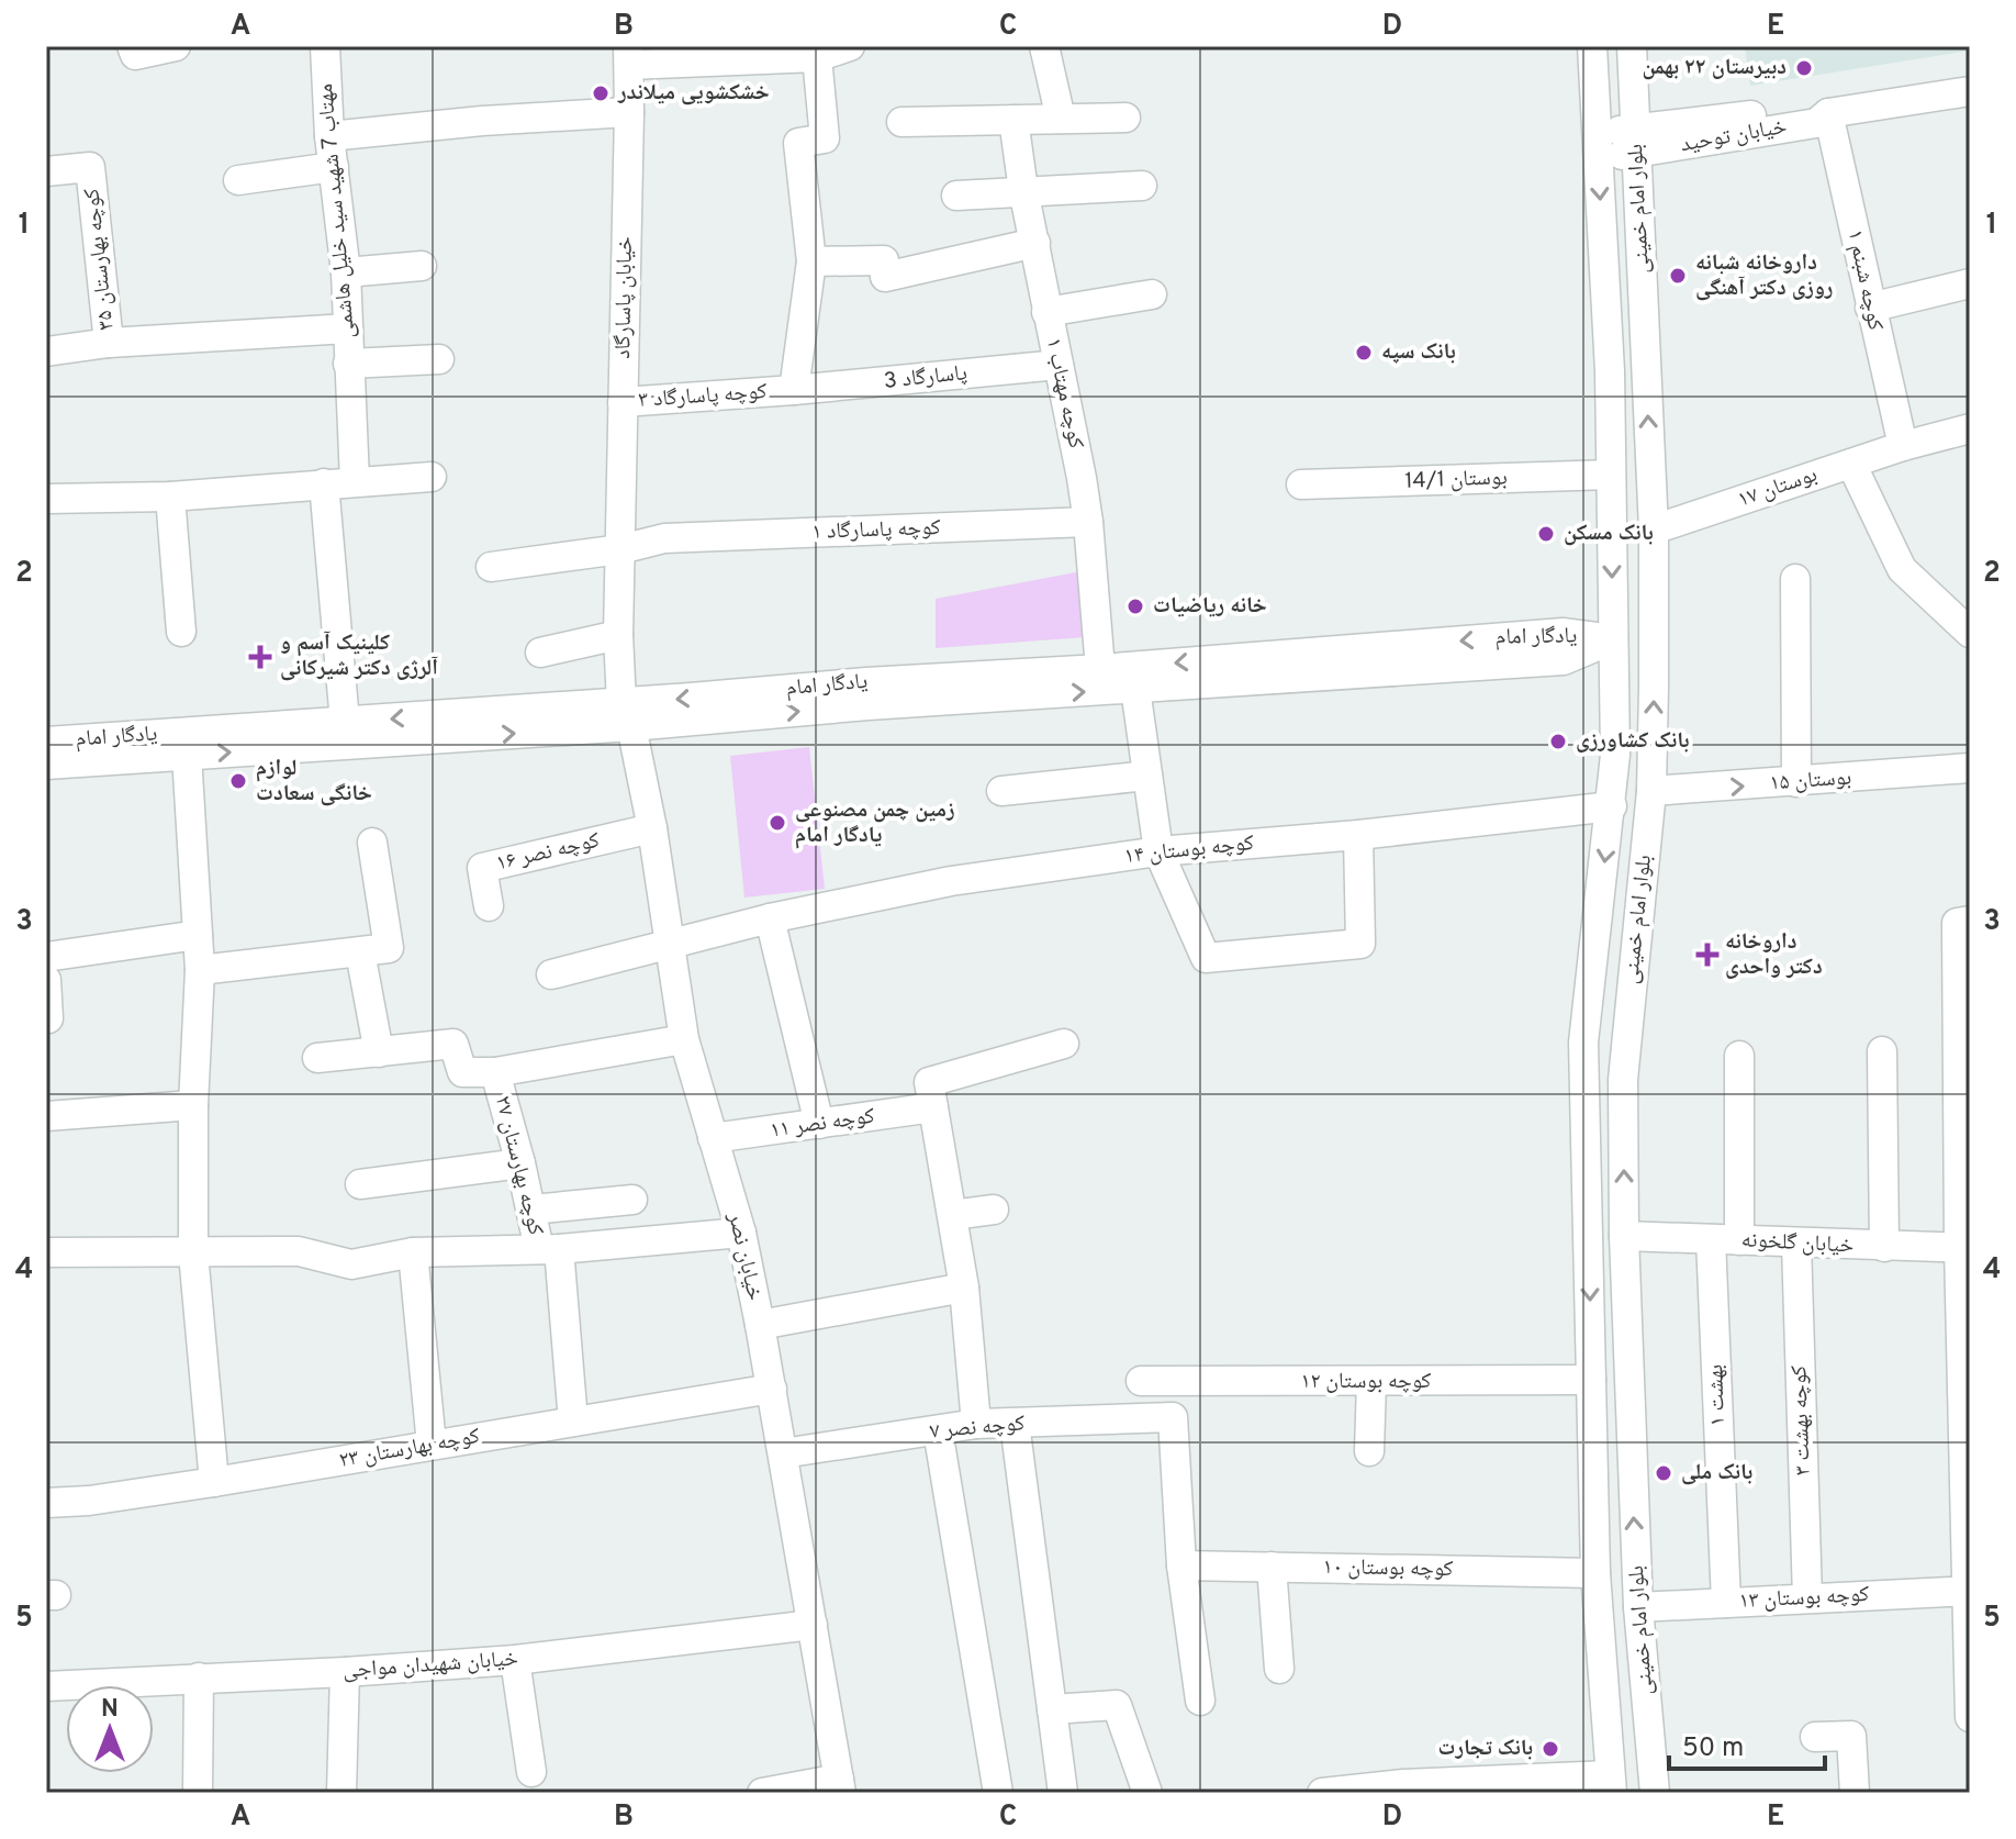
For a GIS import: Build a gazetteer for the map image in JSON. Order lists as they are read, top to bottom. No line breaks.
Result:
{"streets":{"street":["خیابان توحید","بلوار امام خمینی","مهتاب 7 شهید سید خلیل هاشمی","کوچه بهارستان ۳۵","کوچه شبنم ۱","خیابان پاسارگاد","پاسارگاد 3","کوچه مهتاب ۱","کوچه پاسارگاد ۳","بوستان 14/1","بوستان ۱۷","کوچه پاسارگاد ۱","یادگار امام","بوستان ۱۵","کوچه بوستان ۱۴","کوچه نصر ۱۶","کوچه نصر ۱۱","کوچه بهارستان ۲۷","خیابان گلخونه","خیابان نصر","کوچه بوستان ۱۲","بهشت ۱","کوچه بهشت ۳","کوچه نصر ۷","کوچه بهارستان ۲۳","کوچه بوستان ۱۰","کوچه بوستان ۱۳","خیابان شهیدان مواجی"]},"crossings":[["خیابان توحید","بلوار امام خمینی"],["خیابان توحید","کوچه شبنم ۱"],["بلوار امام خمینی","بوستان 14/1"],["بلوار امام خمینی","بوستان ۱۷"],["بلوار امام خمینی","یادگار امام"],["بلوار امام خمینی","بوستان ۱۵"],["بلوار امام خمینی","کوچه بوستان ۱۴"],["بلوار امام خمینی","خیابان گلخونه"],["بلوار امام خمینی","کوچه بوستان ۱۲"],["بلوار امام خمینی","کوچه بوستان ۱۰"],["بلوار امام خمینی","کوچه بوستان ۱۳"],["کوچه شبنم ۱","بوستان ۱۷"],["خیابان پاسارگاد","کوچه پاسارگاد ۳"],["خیابان پاسارگاد","کوچه پاسارگاد ۱"],["خیابان پاسارگاد","خیابان نصر"],["پاسارگاد 3","کوچه مهتاب ۱"],["پاسارگاد 3","کوچه پاسارگاد ۳"],["کوچه مهتاب ۱","کوچه پاسارگاد ۱"],["کوچه مهتاب ۱","یادگار امام"],["یادگار امام","خیابان نصر"],["کوچه بوستان ۱۴","خیابان نصر"],["کوچه نصر ۱۶","خیابان نصر"],["کوچه نصر ۱۱","خیابان نصر"],["کوچه بهارستان ۲۷","کوچه بهارستان ۲۳"],["خیابان گلخونه","بهشت ۱"],["خیابان گلخونه","کوچه بهشت ۳"],["خیابان نصر","کوچه نصر ۷"],["خیابان نصر","کوچه بهارستان ۲۳"],["خیابان نصر","خیابان شهیدان مواجی"],["بهشت ۱","کوچه بوستان ۱۳"],["کوچه بهشت ۳","کوچه بوستان ۱۳"],["کوچه نصر ۷","کوچه بوستان ۱۰"]],"one_way":["بوستان ۱۵"],"places":{"other":["دبیرستان ۲۲ بهمن","خشکشویی میلاندر","داروخانه شبانه روزی دکتر آهنگی","بانک سپه","بانک مسکن","خانه ریاضیات","بانک کشاورزی","لوازم خانگی سعادت","زمین چمن مصنوعی یادگار امام","بانک ملی","بانک تجارت"],"health":["کلینیک آسم و آلرژی دکتر شیرکانی","داروخانه دکتر واحدی"]},"scale_bar":"50 m","north":"top","grid":{"columns":["A","B","C","D","E"],"rows":["1","2","3","4","5"]}}
